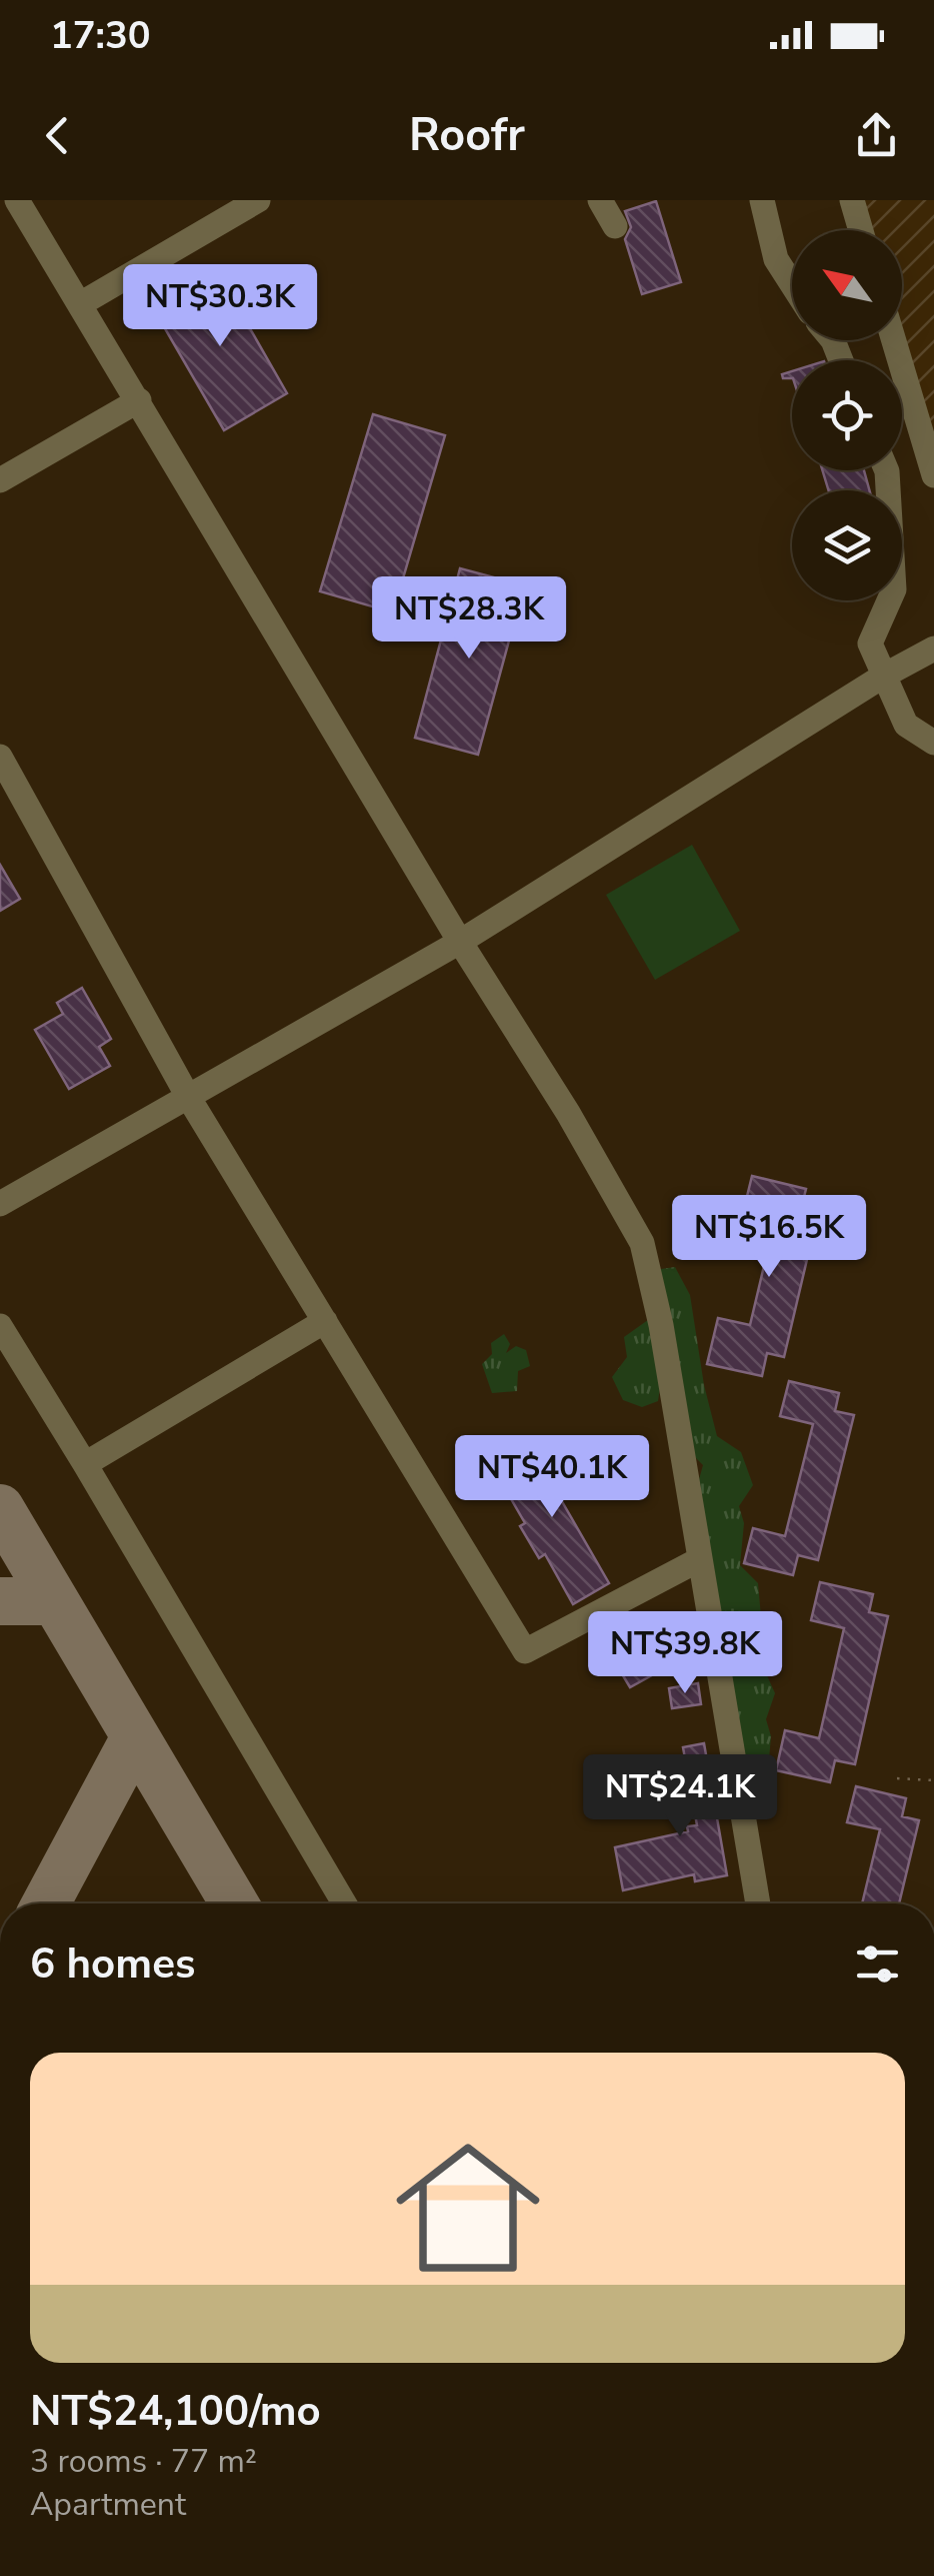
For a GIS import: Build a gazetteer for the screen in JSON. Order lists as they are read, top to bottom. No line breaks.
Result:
{"north":"top left","page":{"status":"17:30","header":"Roofr","price":["NT$30.3K","NT$28.3K","NT$16.5K","NT$40.1K","NT$39.8K","NT$24.1K"],"heading":"6 homes","list":[{"name":"NT$24,100/mo","note":"3 rooms · 77 m² · Apartment"}]}}
